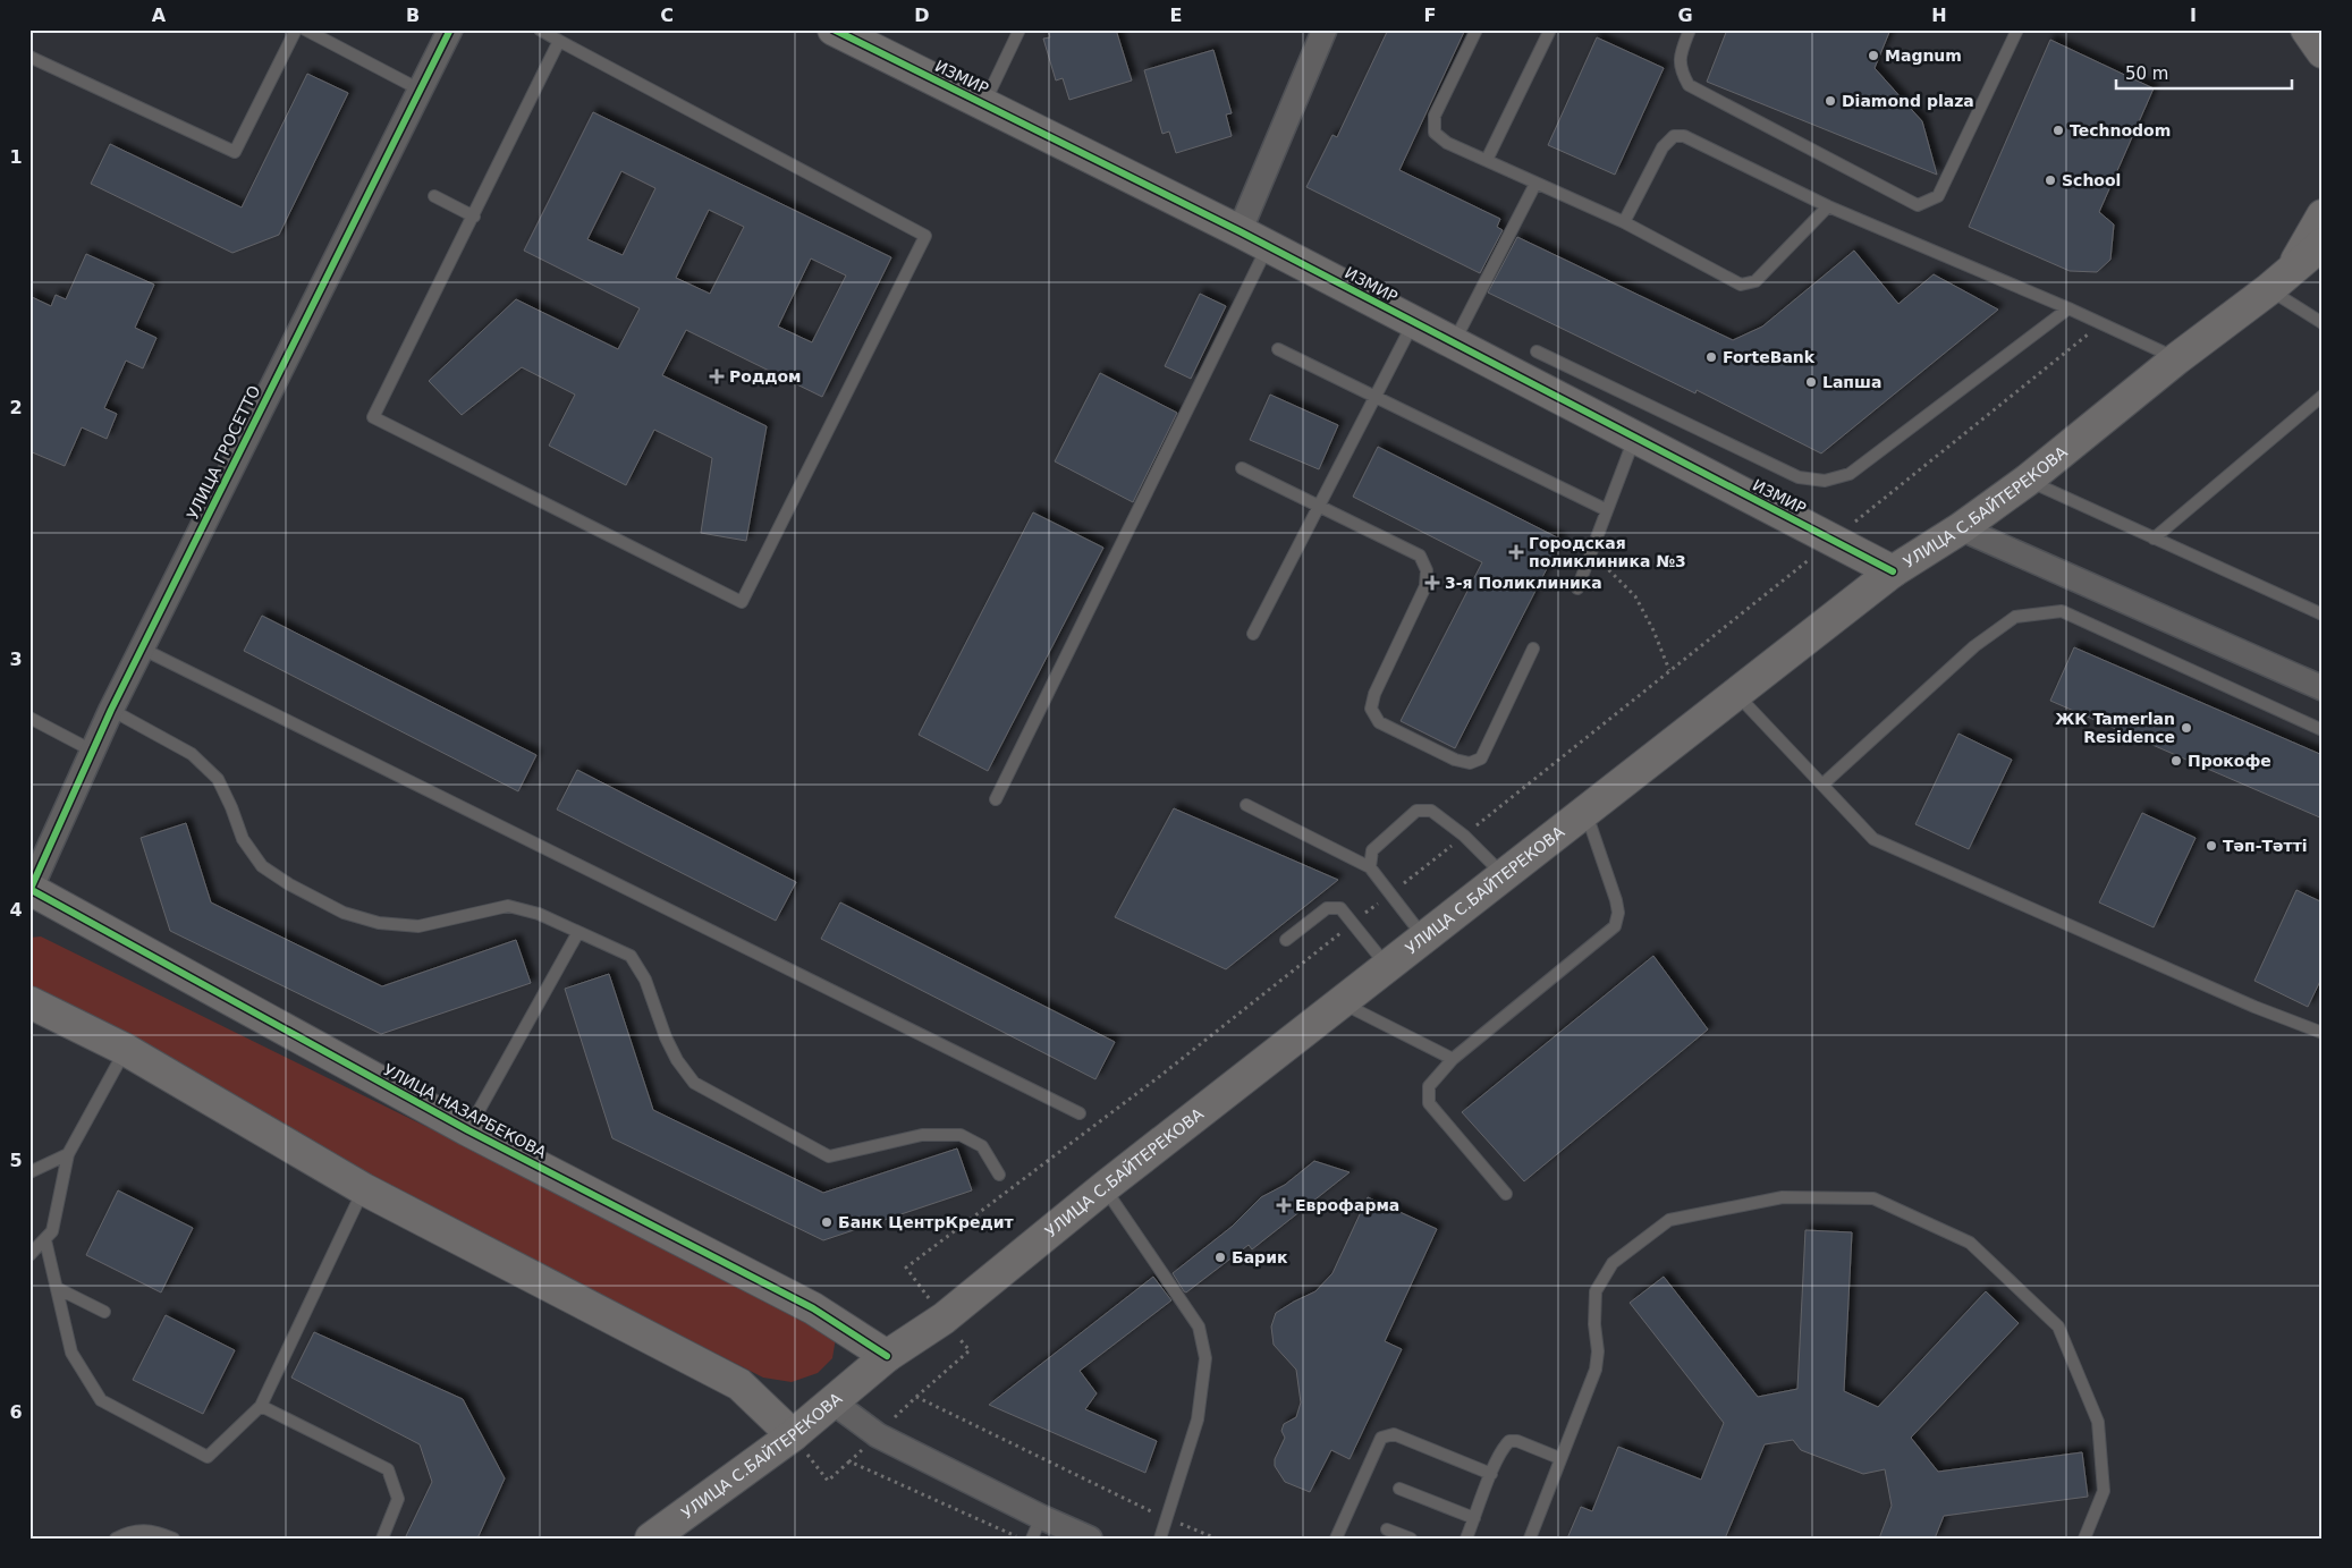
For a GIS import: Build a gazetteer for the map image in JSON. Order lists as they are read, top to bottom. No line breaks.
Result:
{"streets":{"street":["ИЗМИР","УЛИЦА ГРОСЕТТО","УЛИЦА С.БАЙТЕРЕКОВА","УЛИЦА НАЗАРБЕКОВА"]},"crossings":[["ИЗМИР","УЛИЦА С.БАЙТЕРЕКОВА"],["УЛИЦА ГРОСЕТТО","УЛИЦА НАЗАРБЕКОВА"],["УЛИЦА С.БАЙТЕРЕКОВА","УЛИЦА НАЗАРБЕКОВА"]],"places":{"other":["Magnum","Diamond plaza","Technodom","School","ForteBank","Lапша","ЖК Tamerlan Residence","Прокофе","Тәп-Тәтті","Банк ЦентрКредит","Барик"],"health":["Роддом","Городская поликлиника №3","3-я Поликлиника","Еврофарма"]},"scale_bar":"50 m","grid":{"columns":["A","B","C","D","E","F","G","H","I"],"rows":["1","2","3","4","5","6"]}}
